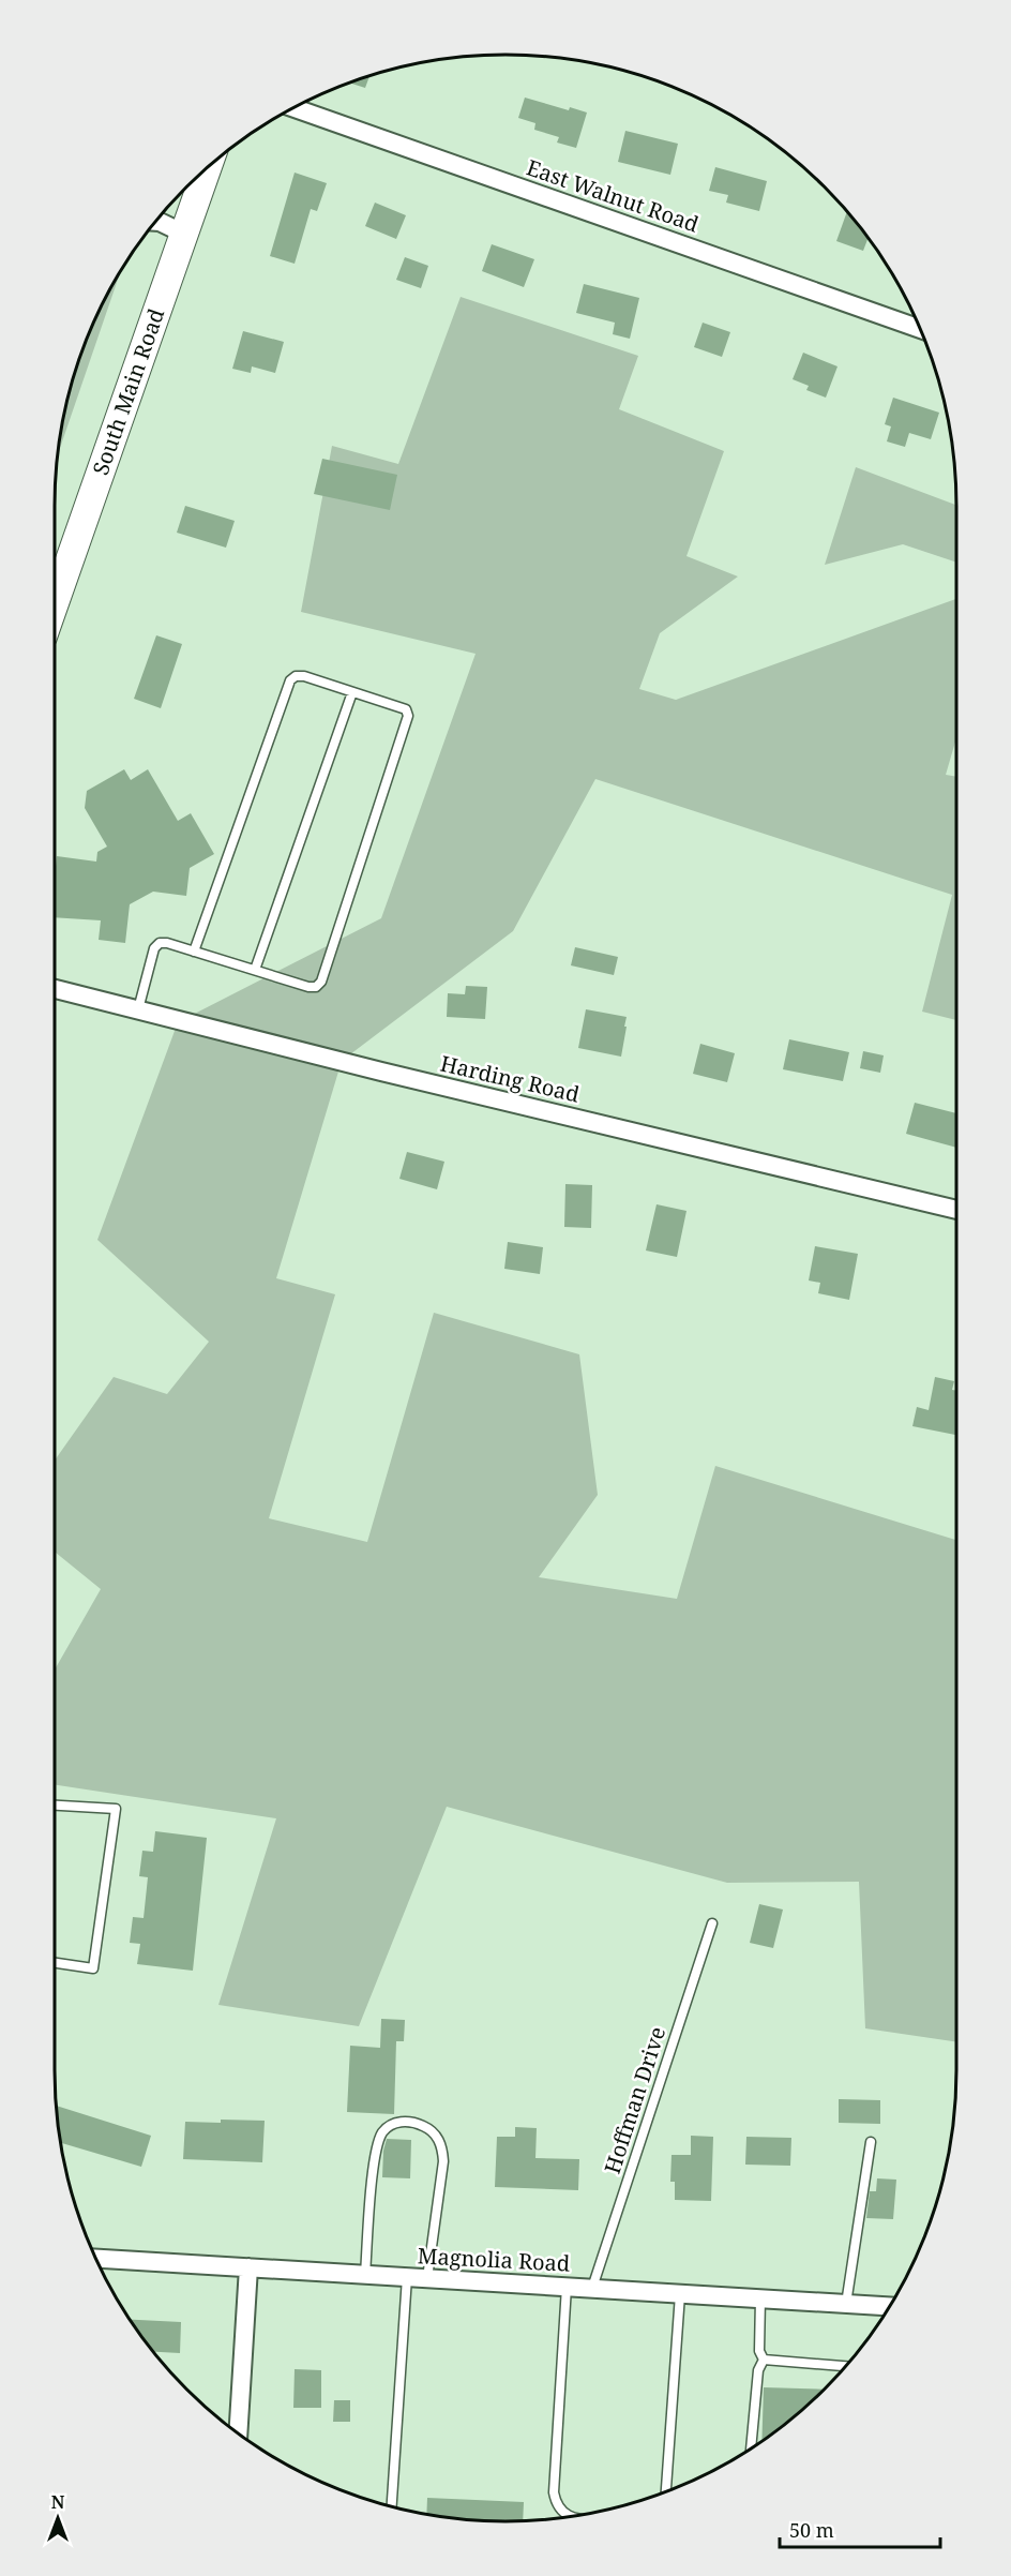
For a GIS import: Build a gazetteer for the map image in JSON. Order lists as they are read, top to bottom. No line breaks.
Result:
{"streets":{"main road":["South Main Road"],"street":["East Walnut Road","Harding Road","Magnolia Road"],"lane":["Hoffman Drive"]},"crossings":[["Hoffman Drive","Magnolia Road"]],"scale_bar":"50 m","north":"top"}
